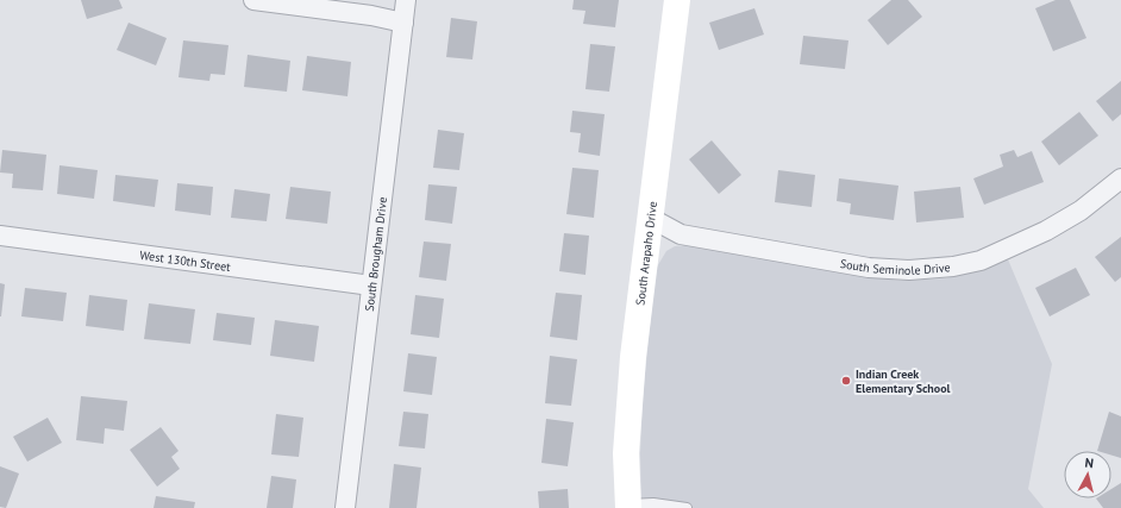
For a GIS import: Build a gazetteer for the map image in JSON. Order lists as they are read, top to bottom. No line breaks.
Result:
{"streets":{"street":["South Brougham Drive","South Arapaho Drive","West 130th Street","South Seminole Drive"]},"crossings":[["South Brougham Drive","West 130th Street"],["South Arapaho Drive","South Seminole Drive"]],"places":["Indian Creek Elementary School"],"north":"top"}
